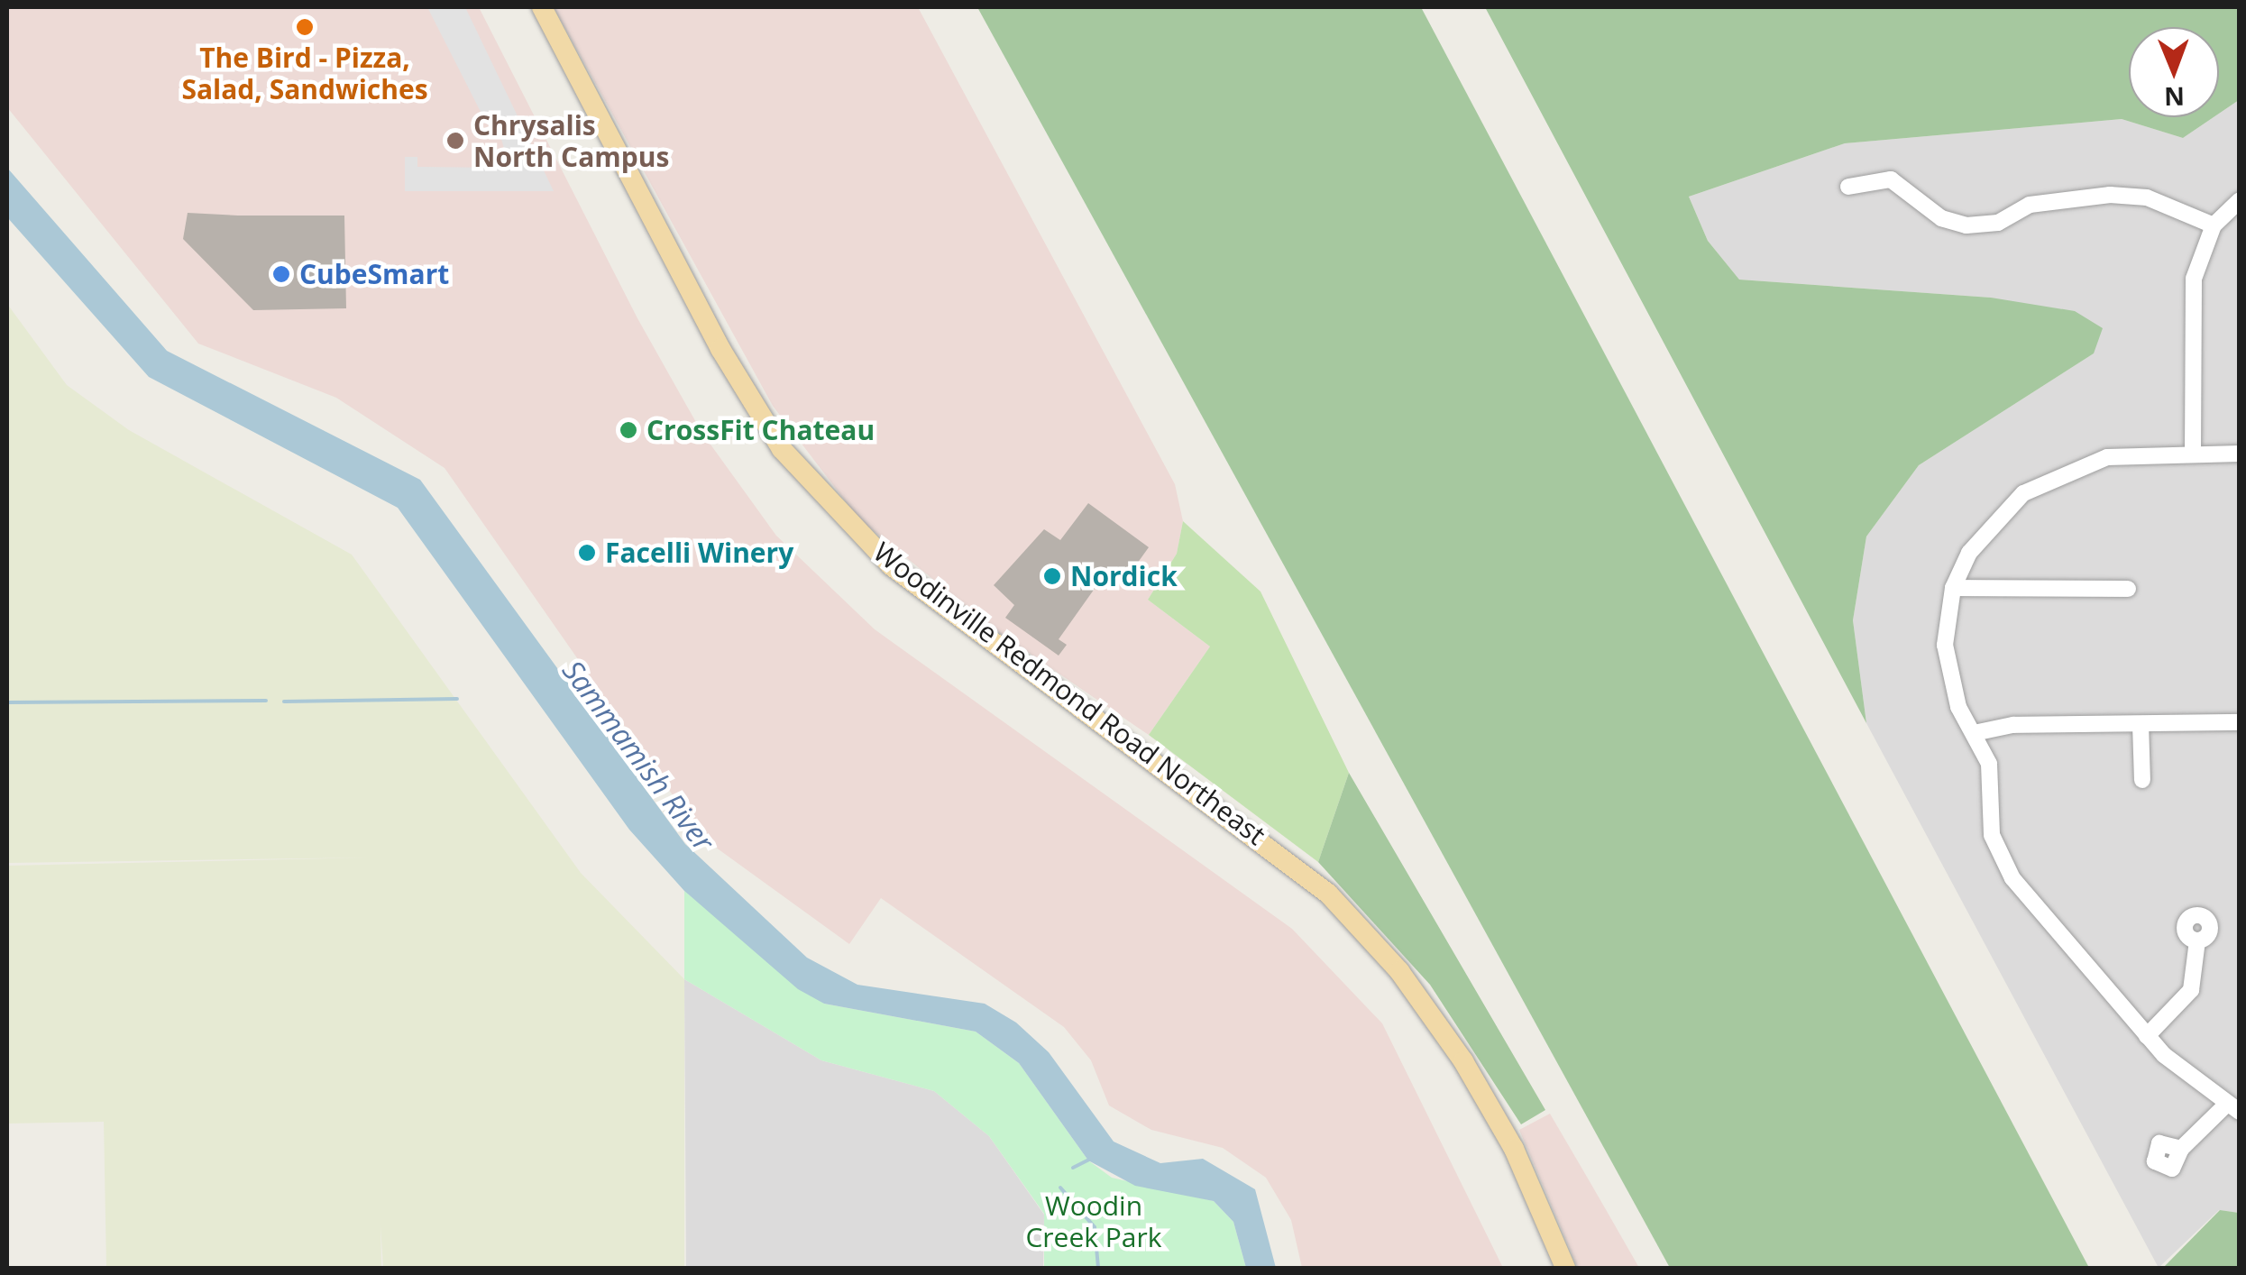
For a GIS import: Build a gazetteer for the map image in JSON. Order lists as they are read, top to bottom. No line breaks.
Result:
{"streets":{"main road":["Woodinville Redmond Road Northeast"]},"water":["Sammamish River"],"parks":["Woodin Creek Park"],"places":["The Bird - Pizza, Salad, Sandwiches","Chrysalis North Campus","CubeSmart","CrossFit Chateau","Facelli Winery","Nordick"],"north":"bottom"}
